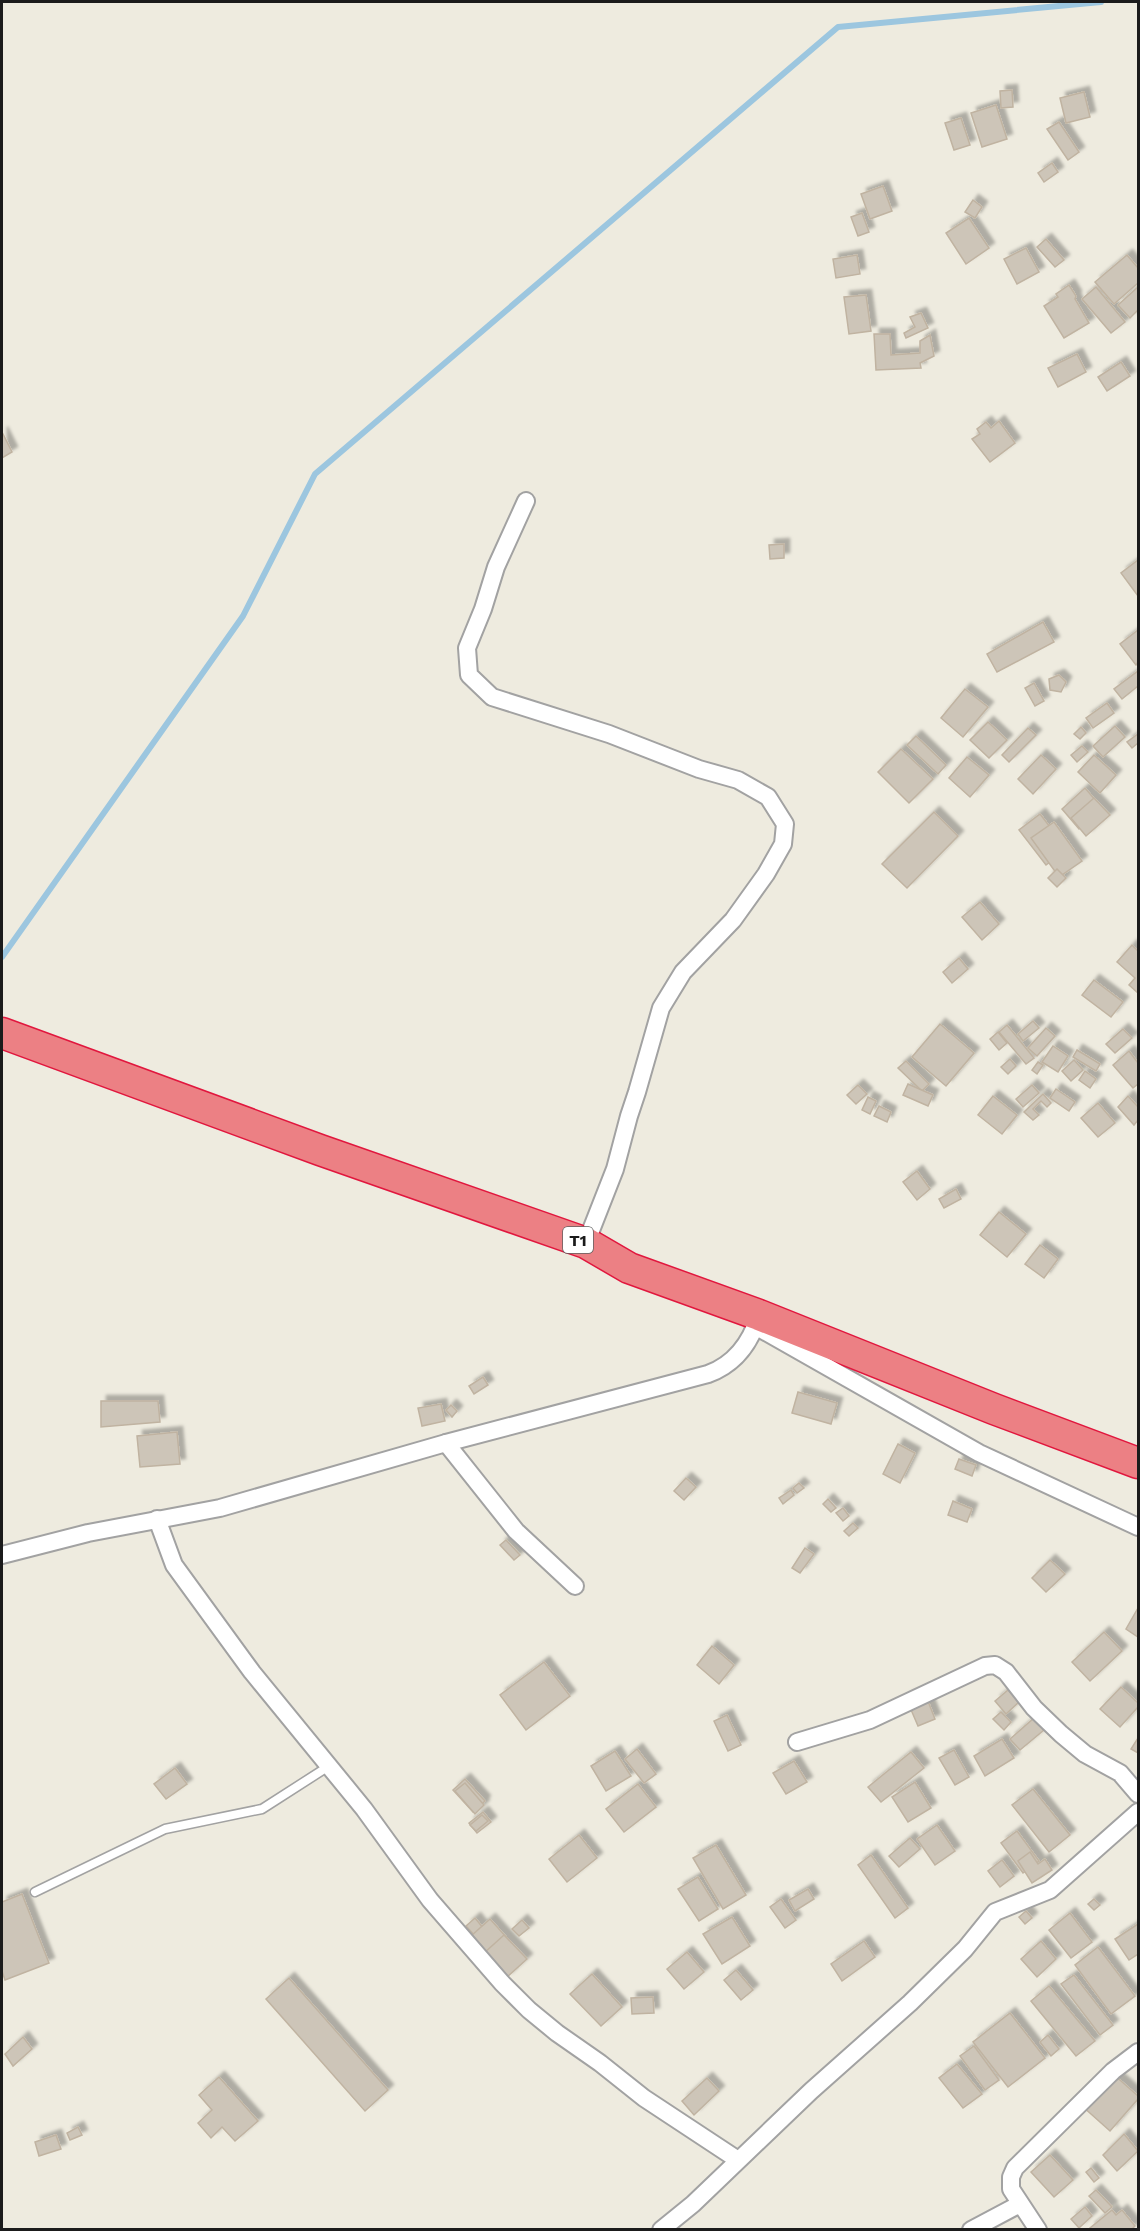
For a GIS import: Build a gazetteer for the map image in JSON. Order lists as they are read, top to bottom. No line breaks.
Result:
{"streets":{"highway":["T1"]}}
